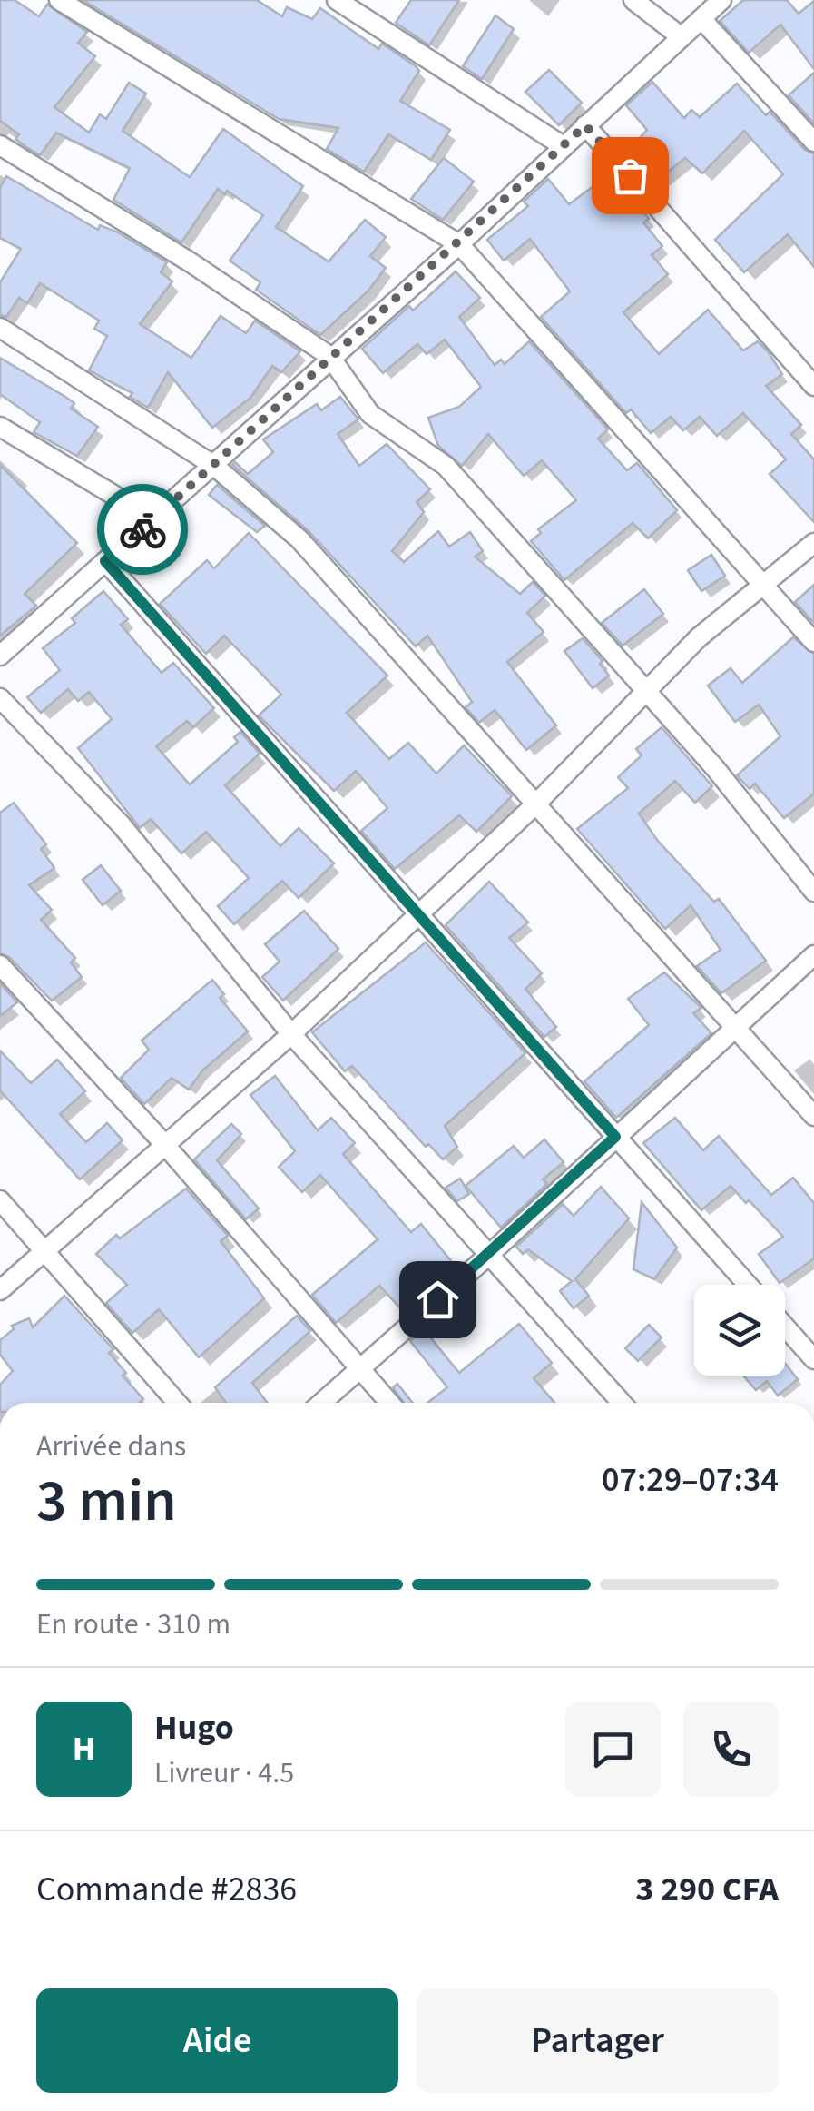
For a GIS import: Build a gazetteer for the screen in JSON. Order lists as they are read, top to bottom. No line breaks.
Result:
{"page":{"heading":["3 min","Arrivée dans","07:29–07:34"],"panel":["Hugo","Livreur · 4.5","Commande #2836","3 290 CFA"],"bar":"En route · 310 m","round":"H","buttons":["Aide","Partager"]}}
